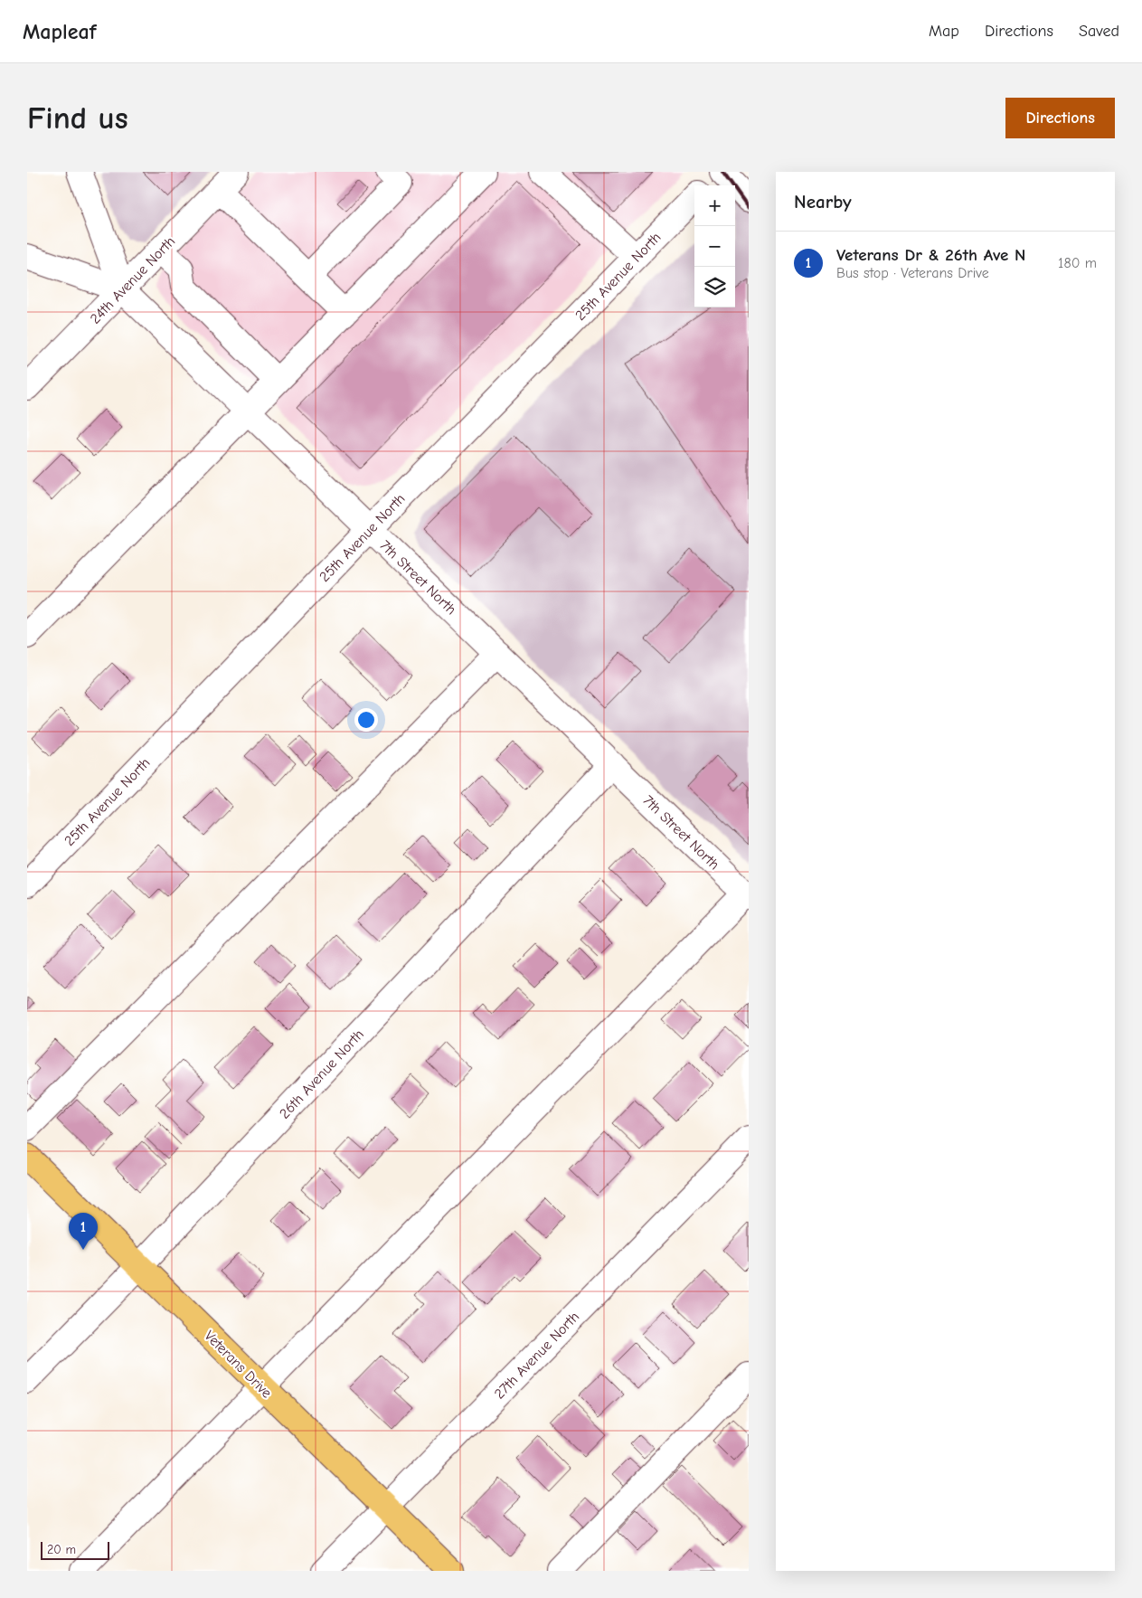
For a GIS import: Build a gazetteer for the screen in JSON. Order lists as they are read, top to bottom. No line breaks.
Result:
{"streets":{"main road":["Veterans Drive"],"street":["25th Avenue North","24th Avenue North","7th Street North","26th Avenue North","27th Avenue North"]},"crossings":[["25th Avenue North","7th Street North"],["24th Avenue North","7th Street North"],["7th Street North","26th Avenue North"],["26th Avenue North","Veterans Drive"],["27th Avenue North","Veterans Drive"]],"scale_bar":"20 m","page":{"header":"Mapleaf","nav":["Map","Directions","Saved"],"buttons":"Directions","title":"Find us","heading":"Nearby","map_buttons":["+","−"],"list":[{"mark":"1","name":"Veterans Dr & 26th Ave N","note":"Bus stop · Veterans Drive","value":"180 m"}],"pins":"1","scale":"20 m"}}
